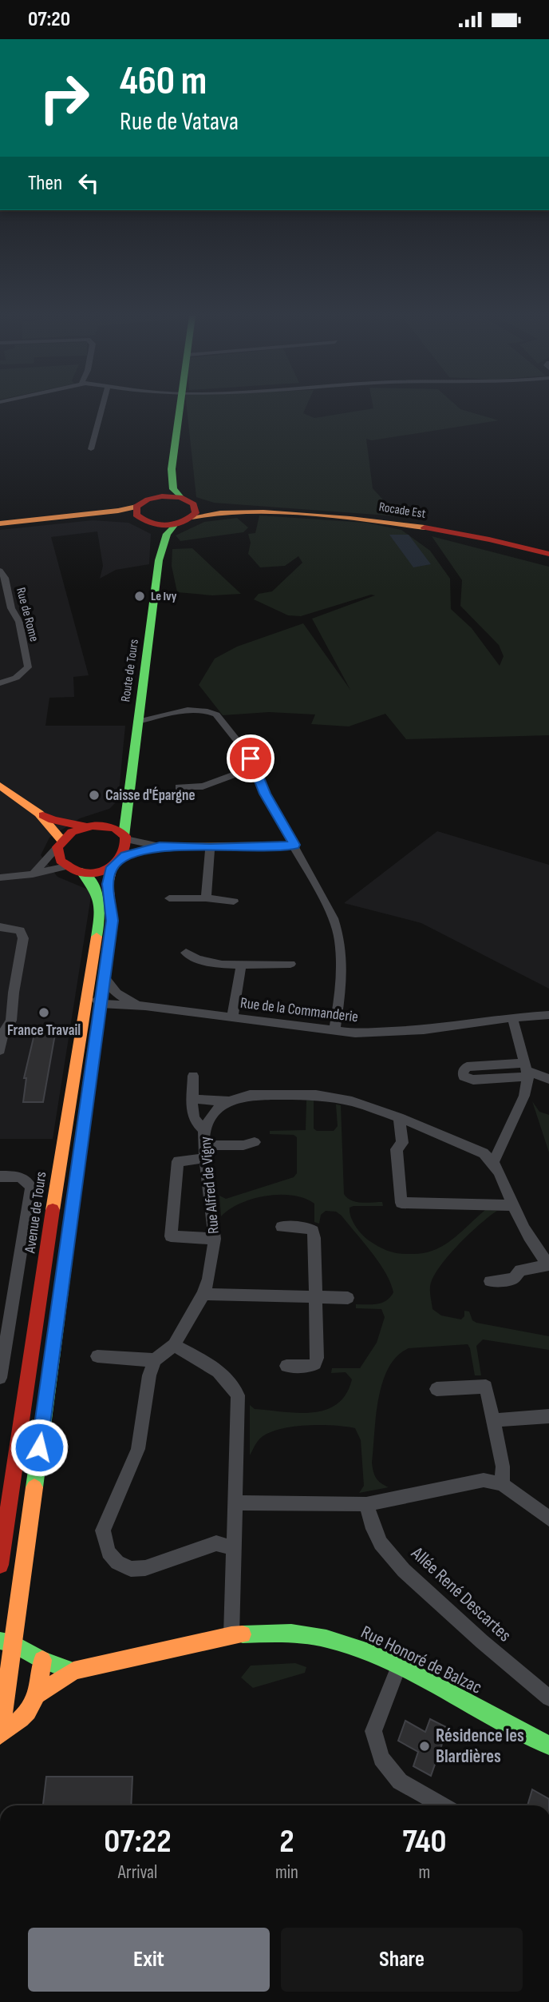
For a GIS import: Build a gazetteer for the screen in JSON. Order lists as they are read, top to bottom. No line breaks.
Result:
{"streets":{"main road":["Rocade Est","Route de Tours","Avenue de Tours","Rue Honoré de Balzac"],"street":["Rue de Rome","Rue de la Commanderie","Rue Alfred de Vigny","Allée René Descartes"]},"crossings":[["Rocade Est","Route de Tours"],["Route de Tours","Avenue de Tours"]],"places":["Le Ivy","Caisse d'Épargne","France Travail","Résidence les Blardières"],"page":{"status":"07:20","turn":["460 m","Rue de Vatava"],"then":"Then","eta":["07:22","Arrival","2","min","740","m"],"buttons":["Exit","Share"]}}
